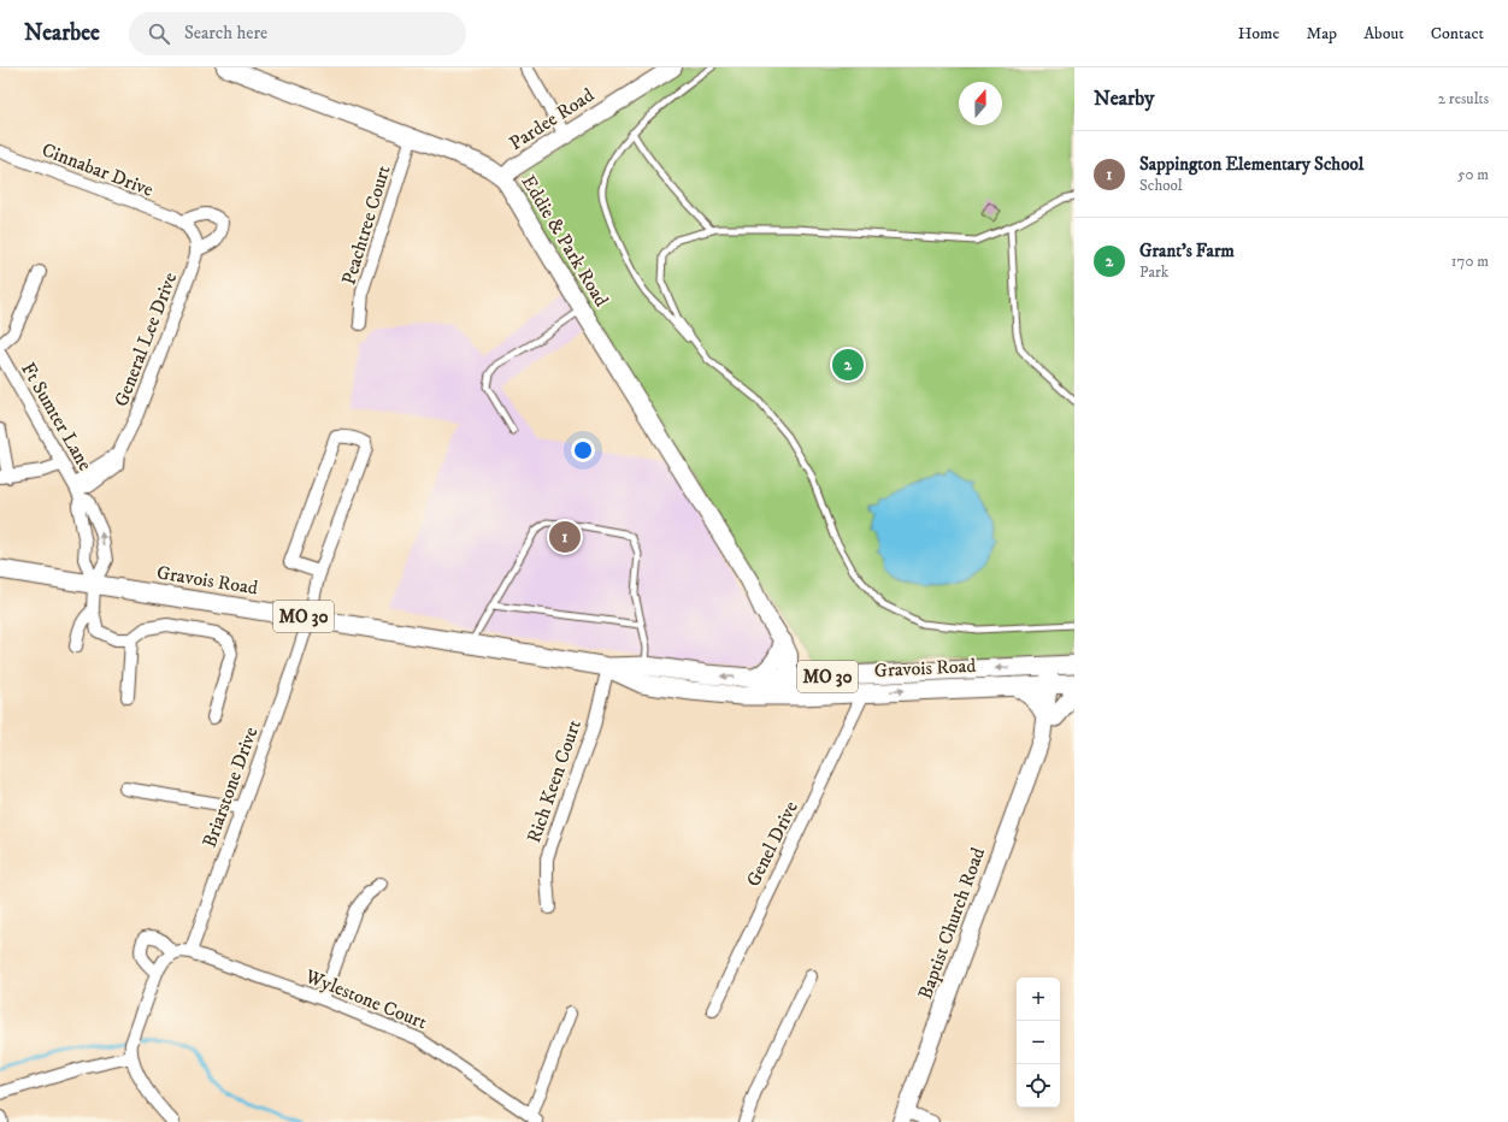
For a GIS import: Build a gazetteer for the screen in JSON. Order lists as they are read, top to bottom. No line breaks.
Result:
{"streets":{"main road":["Gravois Road","MO 30"],"street":["Pardee Road","Cinnabar Drive","Peachtree Court","Eddie & Park Road","General Lee Drive","Ft Sumter Lane","Rich Keen Court","Briarstone Drive","Genel Drive","Baptist Church Road","Wylestone Court"]},"crossings":[["Pardee Road","Eddie & Park Road"],["Cinnabar Drive","General Lee Drive"],["Peachtree Court","Eddie & Park Road"],["Eddie & Park Road","Gravois Road"],["General Lee Drive","Ft Sumter Lane"],["Ft Sumter Lane","Gravois Road"],["Gravois Road","Rich Keen Court"],["Gravois Road","Briarstone Drive"],["Gravois Road","Genel Drive"],["Gravois Road","Baptist Church Road"],["Briarstone Drive","Wylestone Court"]],"north":"top","page":{"header":"Nearbee","search":"Search here","nav":["Home","Map","About","Contact"],"heading":["Nearby","2 results"],"list":[{"mark":"1","name":"Sappington Elementary School","note":"School","value":"50 m"},{"mark":"2","name":"Grant's Farm","note":"Park","value":"170 m"}],"pins":["2","1"],"map_buttons":["+","−"]}}
